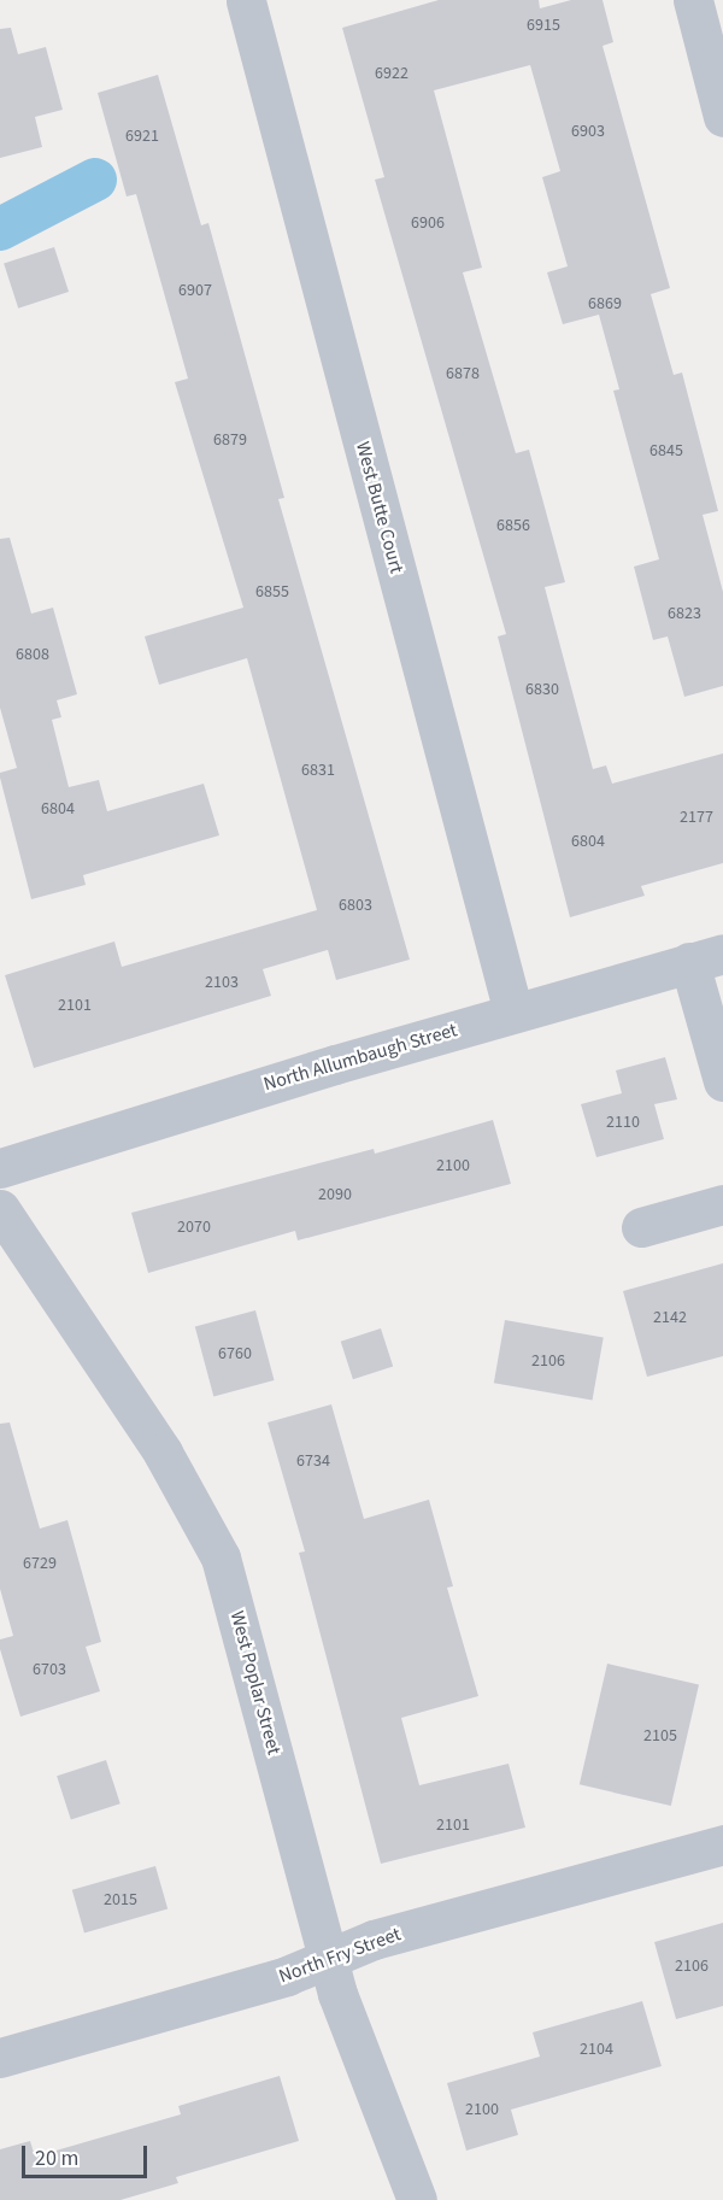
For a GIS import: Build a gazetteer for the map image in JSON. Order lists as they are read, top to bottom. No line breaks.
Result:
{"streets":{"street":["West Butte Court","North Allumbaugh Street","West Poplar Street","North Fry Street"]},"crossings":[["West Butte Court","North Allumbaugh Street"],["West Poplar Street","North Fry Street"]],"house_numbers":["6915","6922","6903","6921","6906","6907","6869","6878","6879","6845","6856","6855","6823","6808","6830","6831","6804","2177","6804","6803","2103","2101","2110","2100","2090","2070","2142","6760","2106","6734","6729","6703","2105","2101","2015","2106","2104","2100"],"scale_bar":"20 m"}
